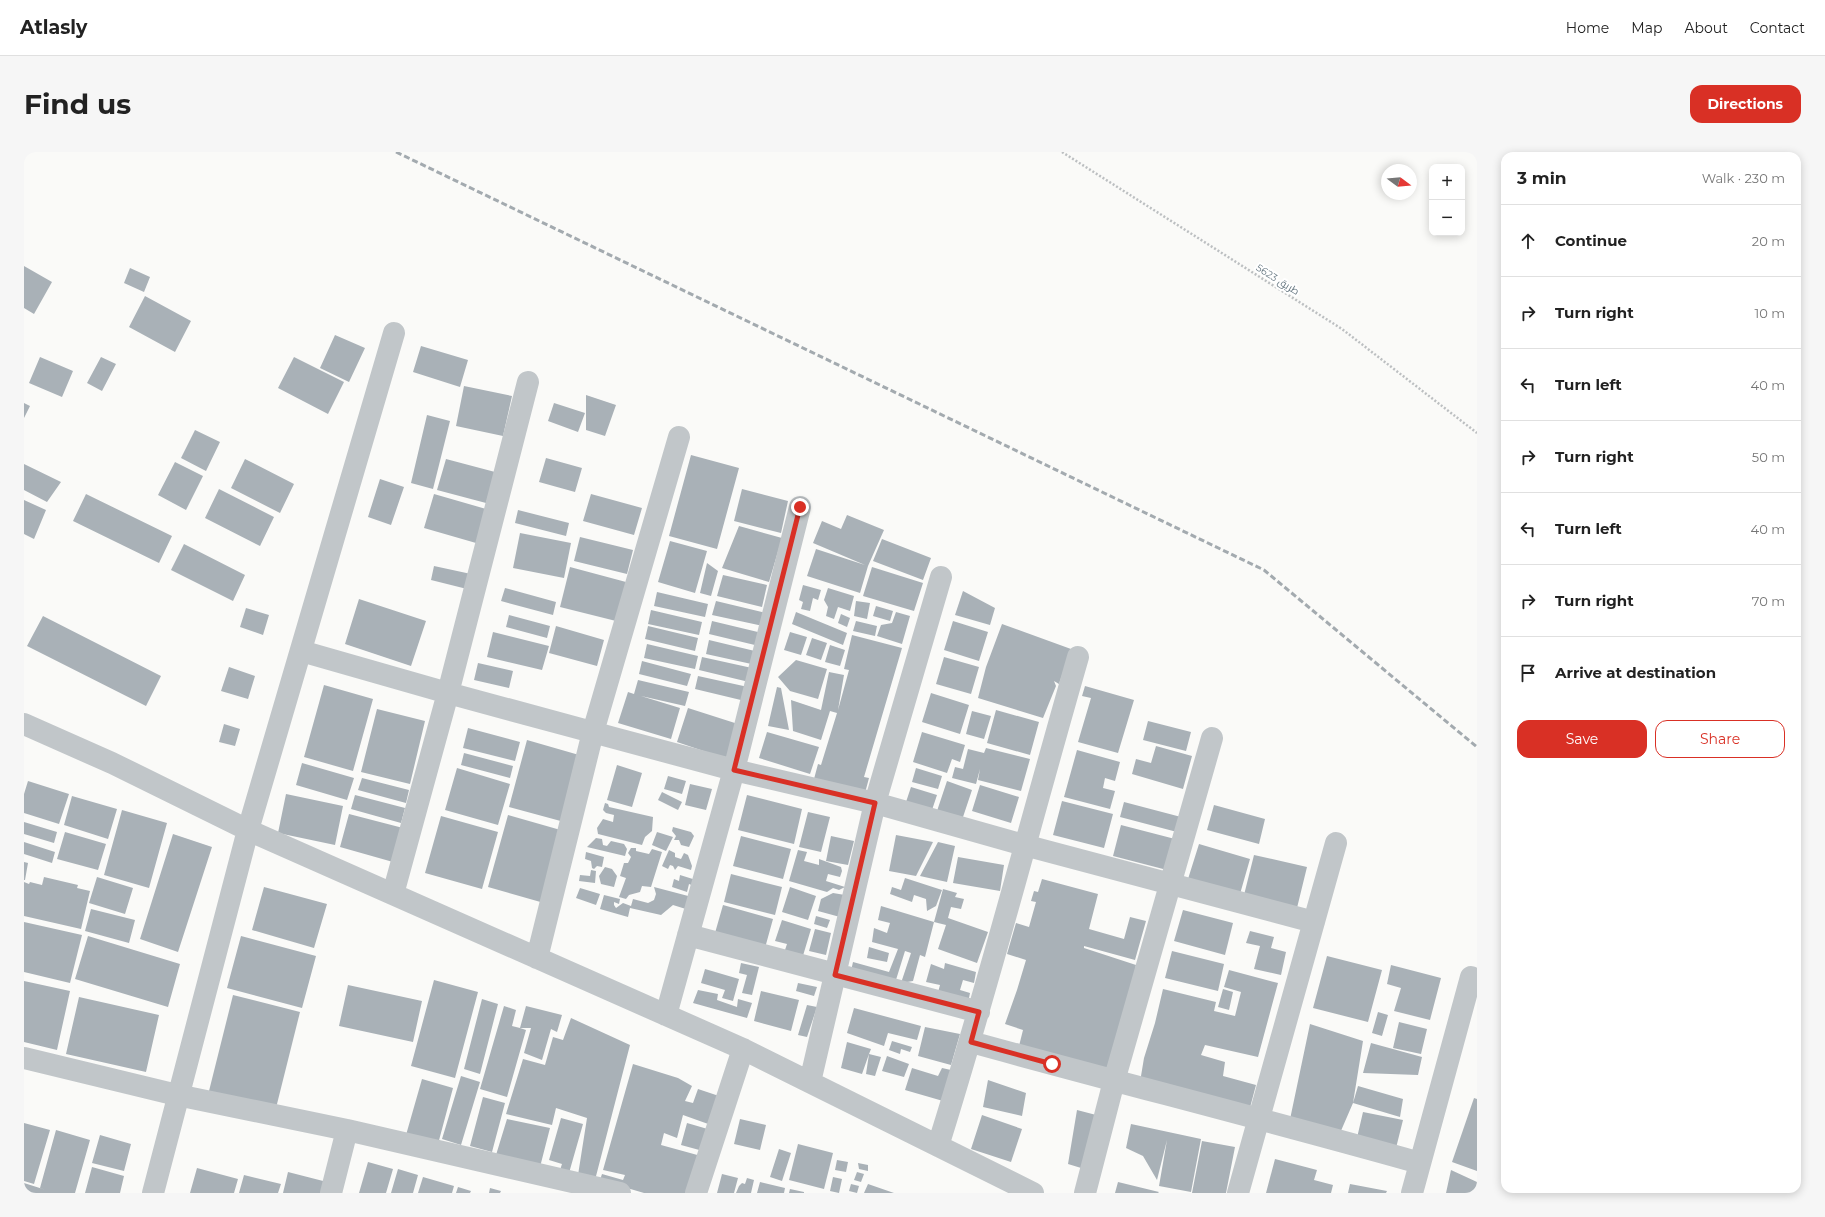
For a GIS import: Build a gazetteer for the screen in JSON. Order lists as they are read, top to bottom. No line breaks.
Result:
{"streets":{"path":["طريق 5623"]},"north":"right","page":{"header":"Atlasly","nav":["Home","Map","About","Contact"],"buttons":["Directions",["Save","Share"]],"title":"Find us","heading":["3 min","Walk · 230 m"],"map_buttons":["+","−"],"list":[["Continue","20 m"],["Turn right","10 m"],["Turn left","40 m"],["Turn right","50 m"],["Turn left","40 m"],["Turn right","70 m"],"Arrive at destination"]}}
